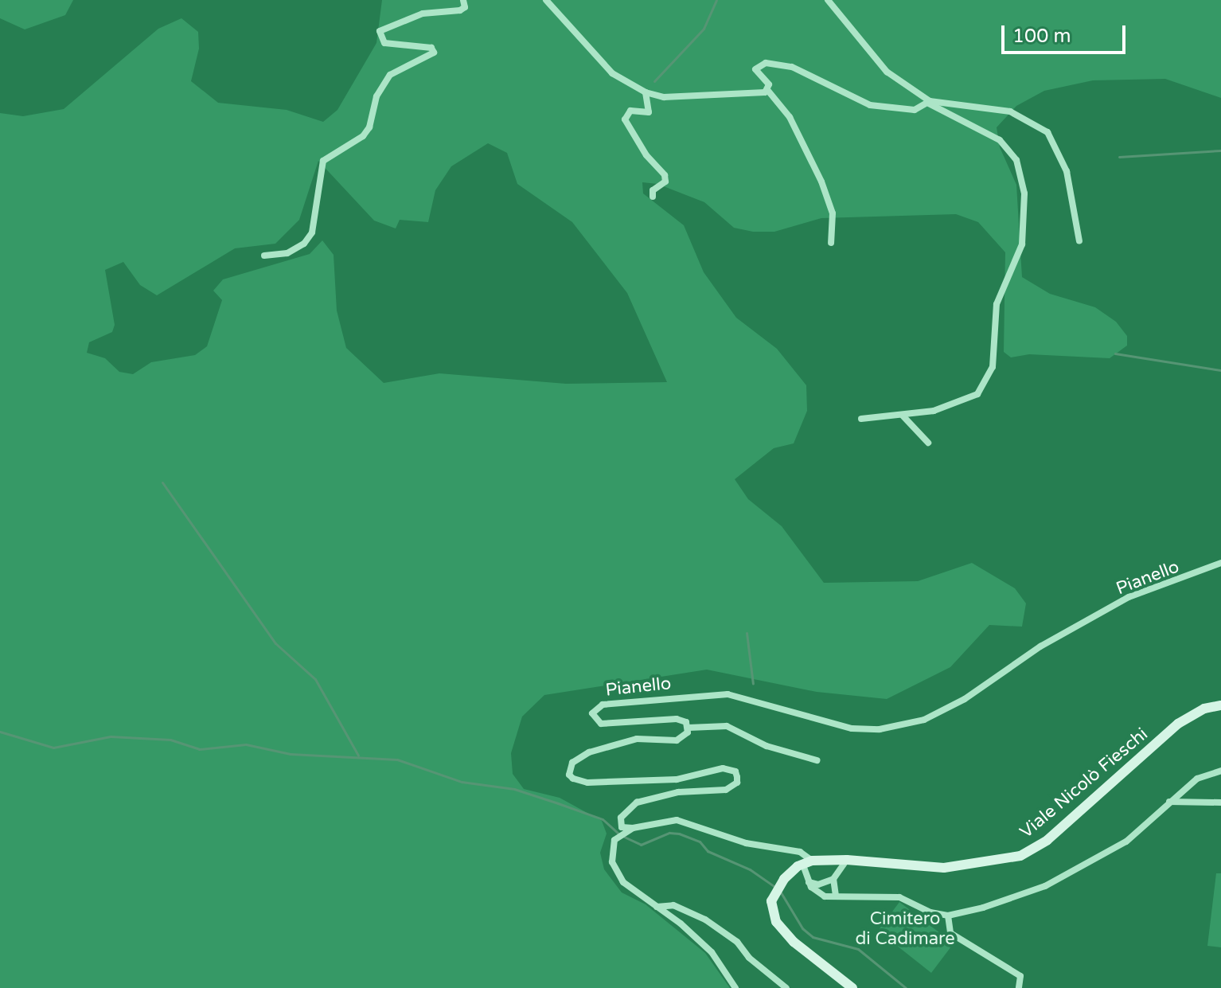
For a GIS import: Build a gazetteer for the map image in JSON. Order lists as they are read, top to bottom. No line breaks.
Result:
{"streets":{"main road":["Viale Nicolò Fieschi"],"street":["Pianello"]},"parks":["Cimitero di Cadimare"],"scale_bar":"100 m"}
